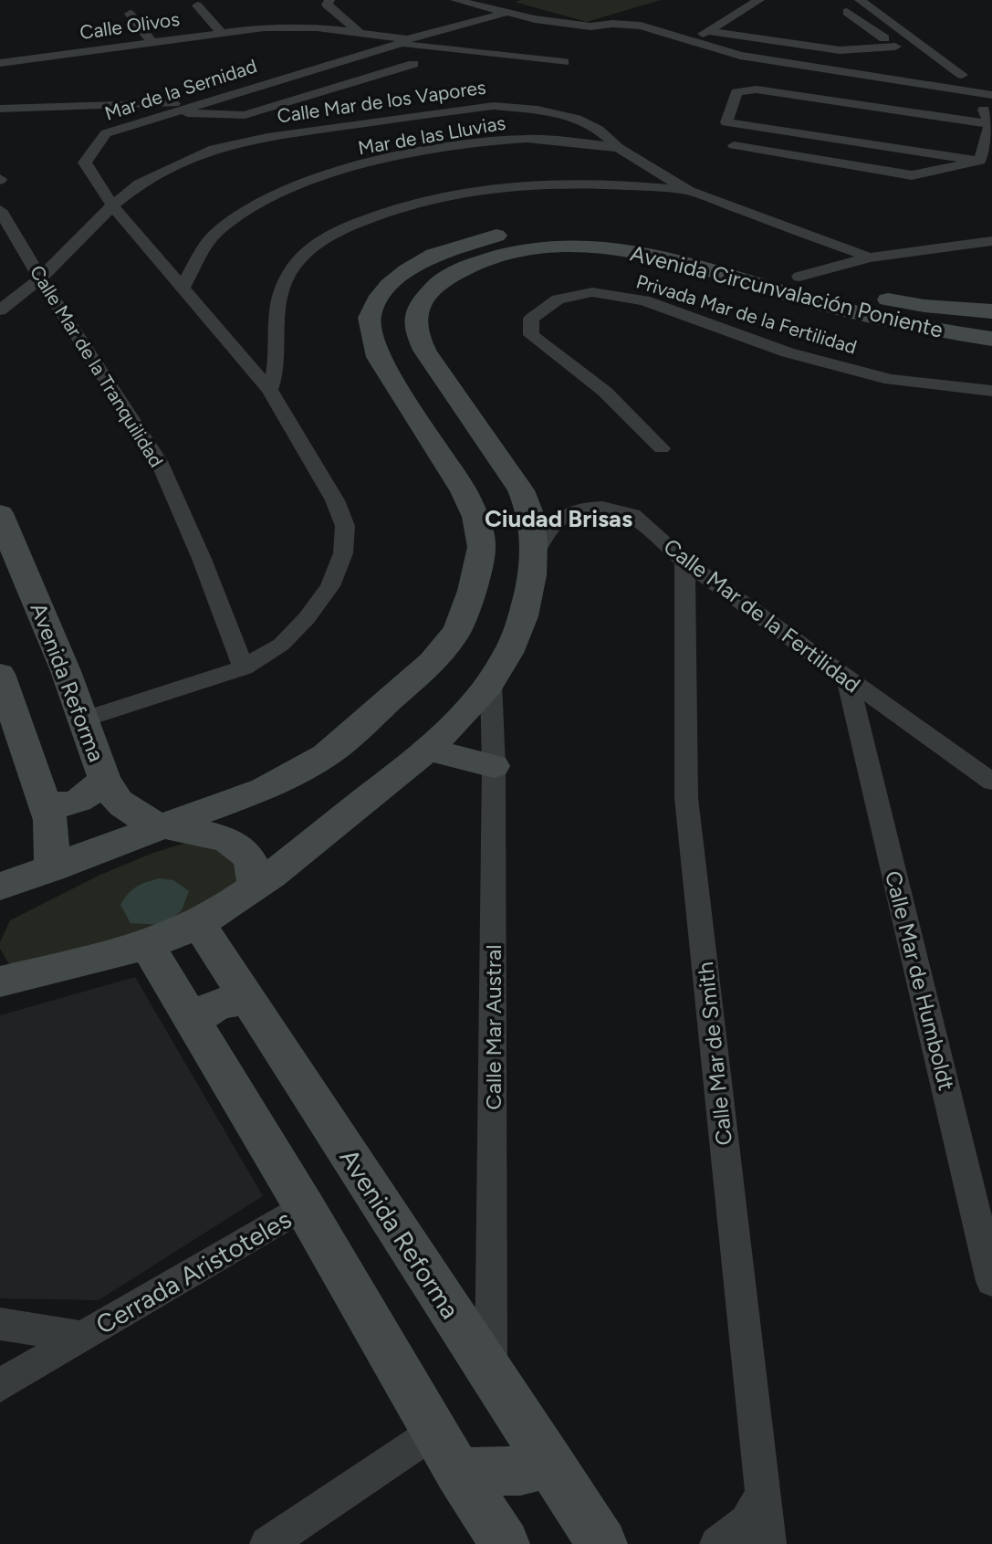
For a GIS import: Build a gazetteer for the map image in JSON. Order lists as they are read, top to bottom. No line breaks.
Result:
{"streets":{"main road":["Avenida Circunvalación Poniente","Avenida Reforma"],"street":["Calle Olivos","Mar de la Sernidad","Calle Mar de los Vapores","Mar de las Lluvias","Privada Mar de la Fertilidad","Calle Mar de la Tranquilidad","Calle Mar de la Fertilidad","Calle Mar de Humboldt","Calle Mar Austral","Calle Mar de Smith","Cerrada Aristoteles"]},"crossings":[["Mar de la Sernidad","Calle Mar de los Vapores"],["Mar de la Sernidad","Mar de las Lluvias"],["Calle Mar de los Vapores","Mar de las Lluvias"],["Calle Mar de los Vapores","Calle Mar de la Tranquilidad"],["Avenida Circunvalación Poniente","Calle Mar de la Fertilidad"],["Avenida Circunvalación Poniente","Avenida Reforma"],["Avenida Circunvalación Poniente","Calle Mar Austral"],["Calle Mar de la Fertilidad","Calle Mar de Humboldt"],["Calle Mar de la Fertilidad","Calle Mar de Smith"],["Avenida Reforma","Calle Mar Austral"]],"districts":["Ciudad Brisas"]}
